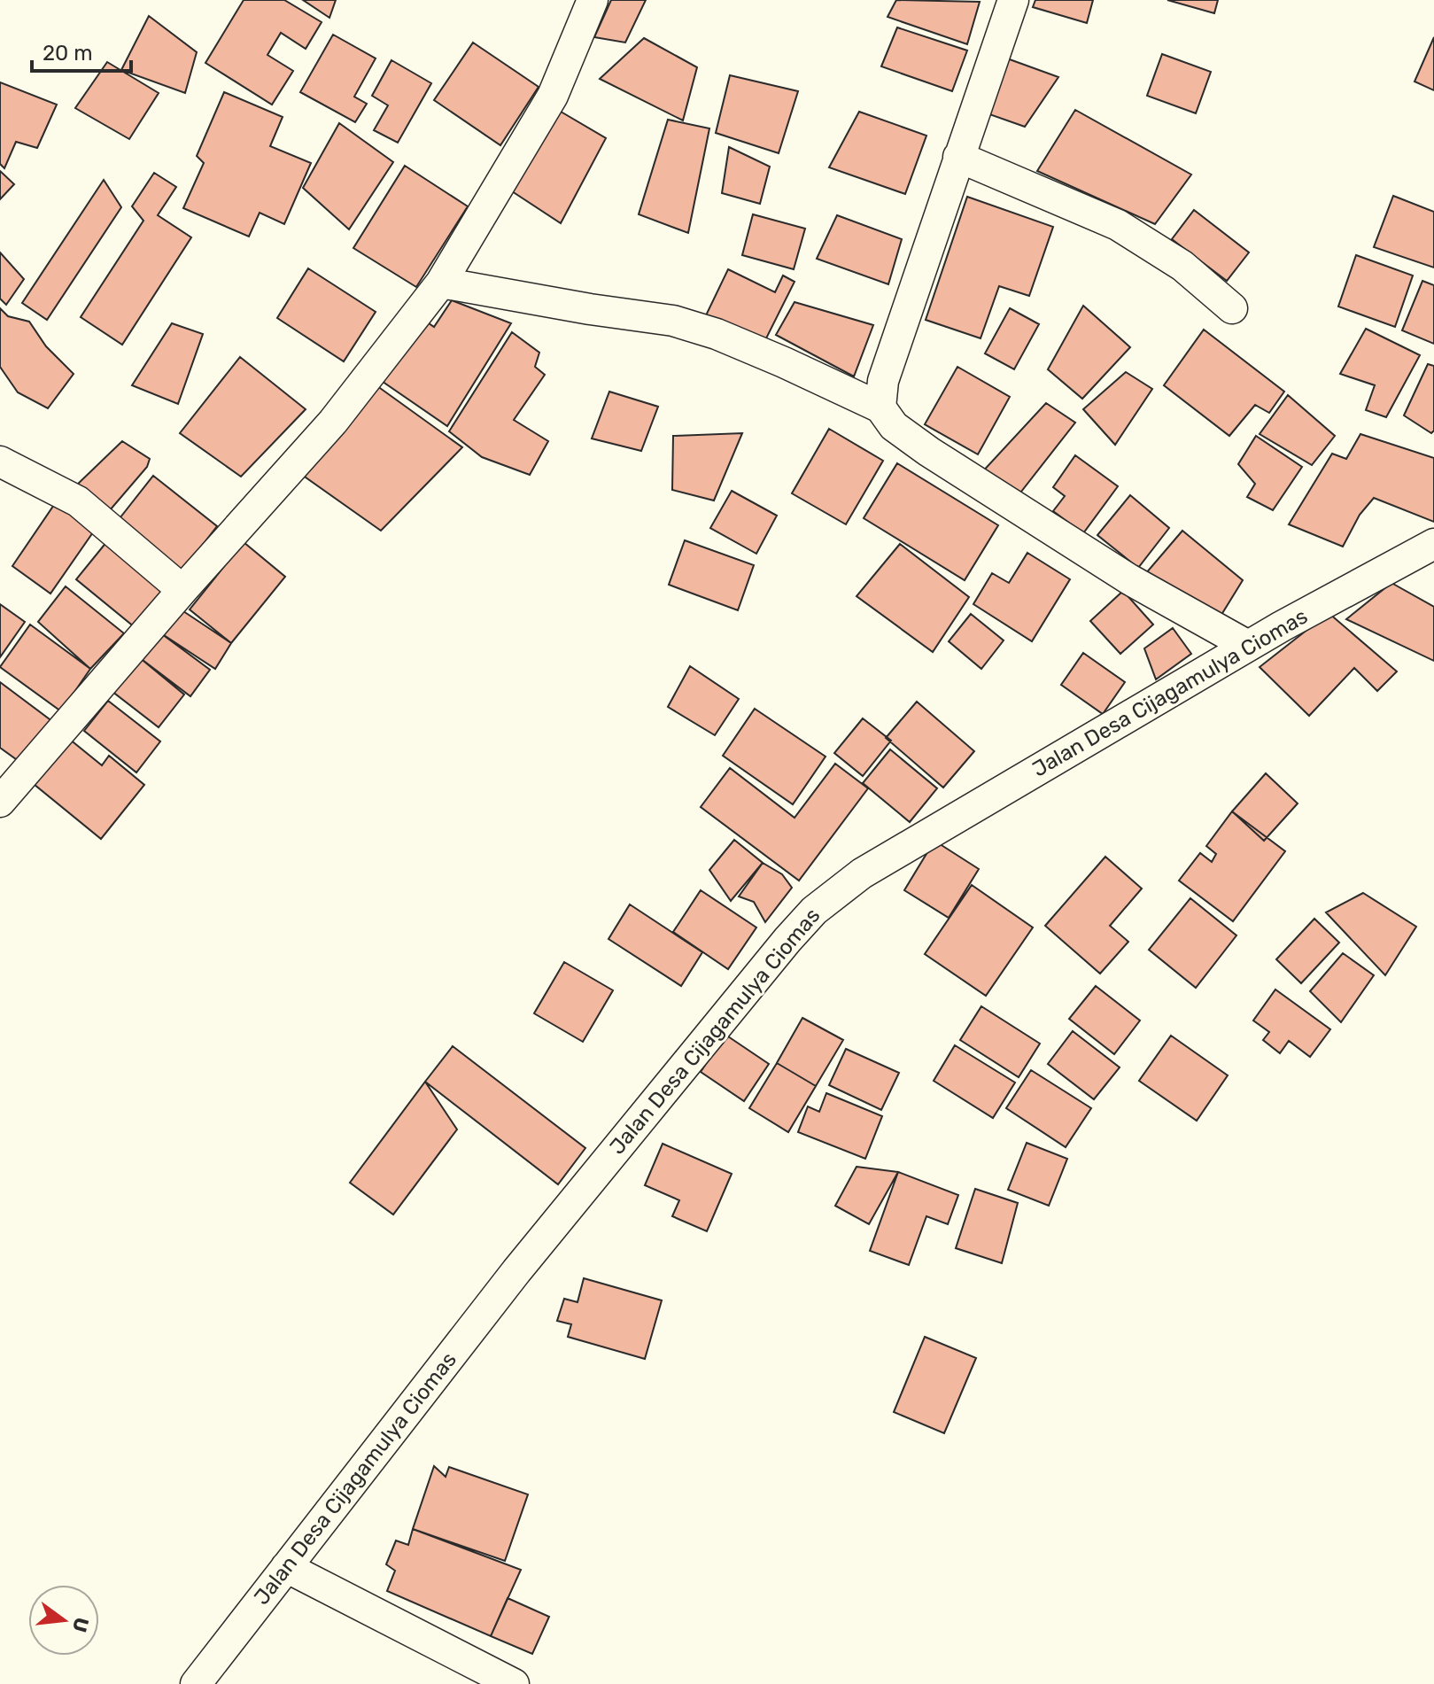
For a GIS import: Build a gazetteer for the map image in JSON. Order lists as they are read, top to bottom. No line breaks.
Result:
{"streets":{"street":["Jalan Desa Cijagamulya Ciomas"]},"scale_bar":"20 m","north":"right"}
